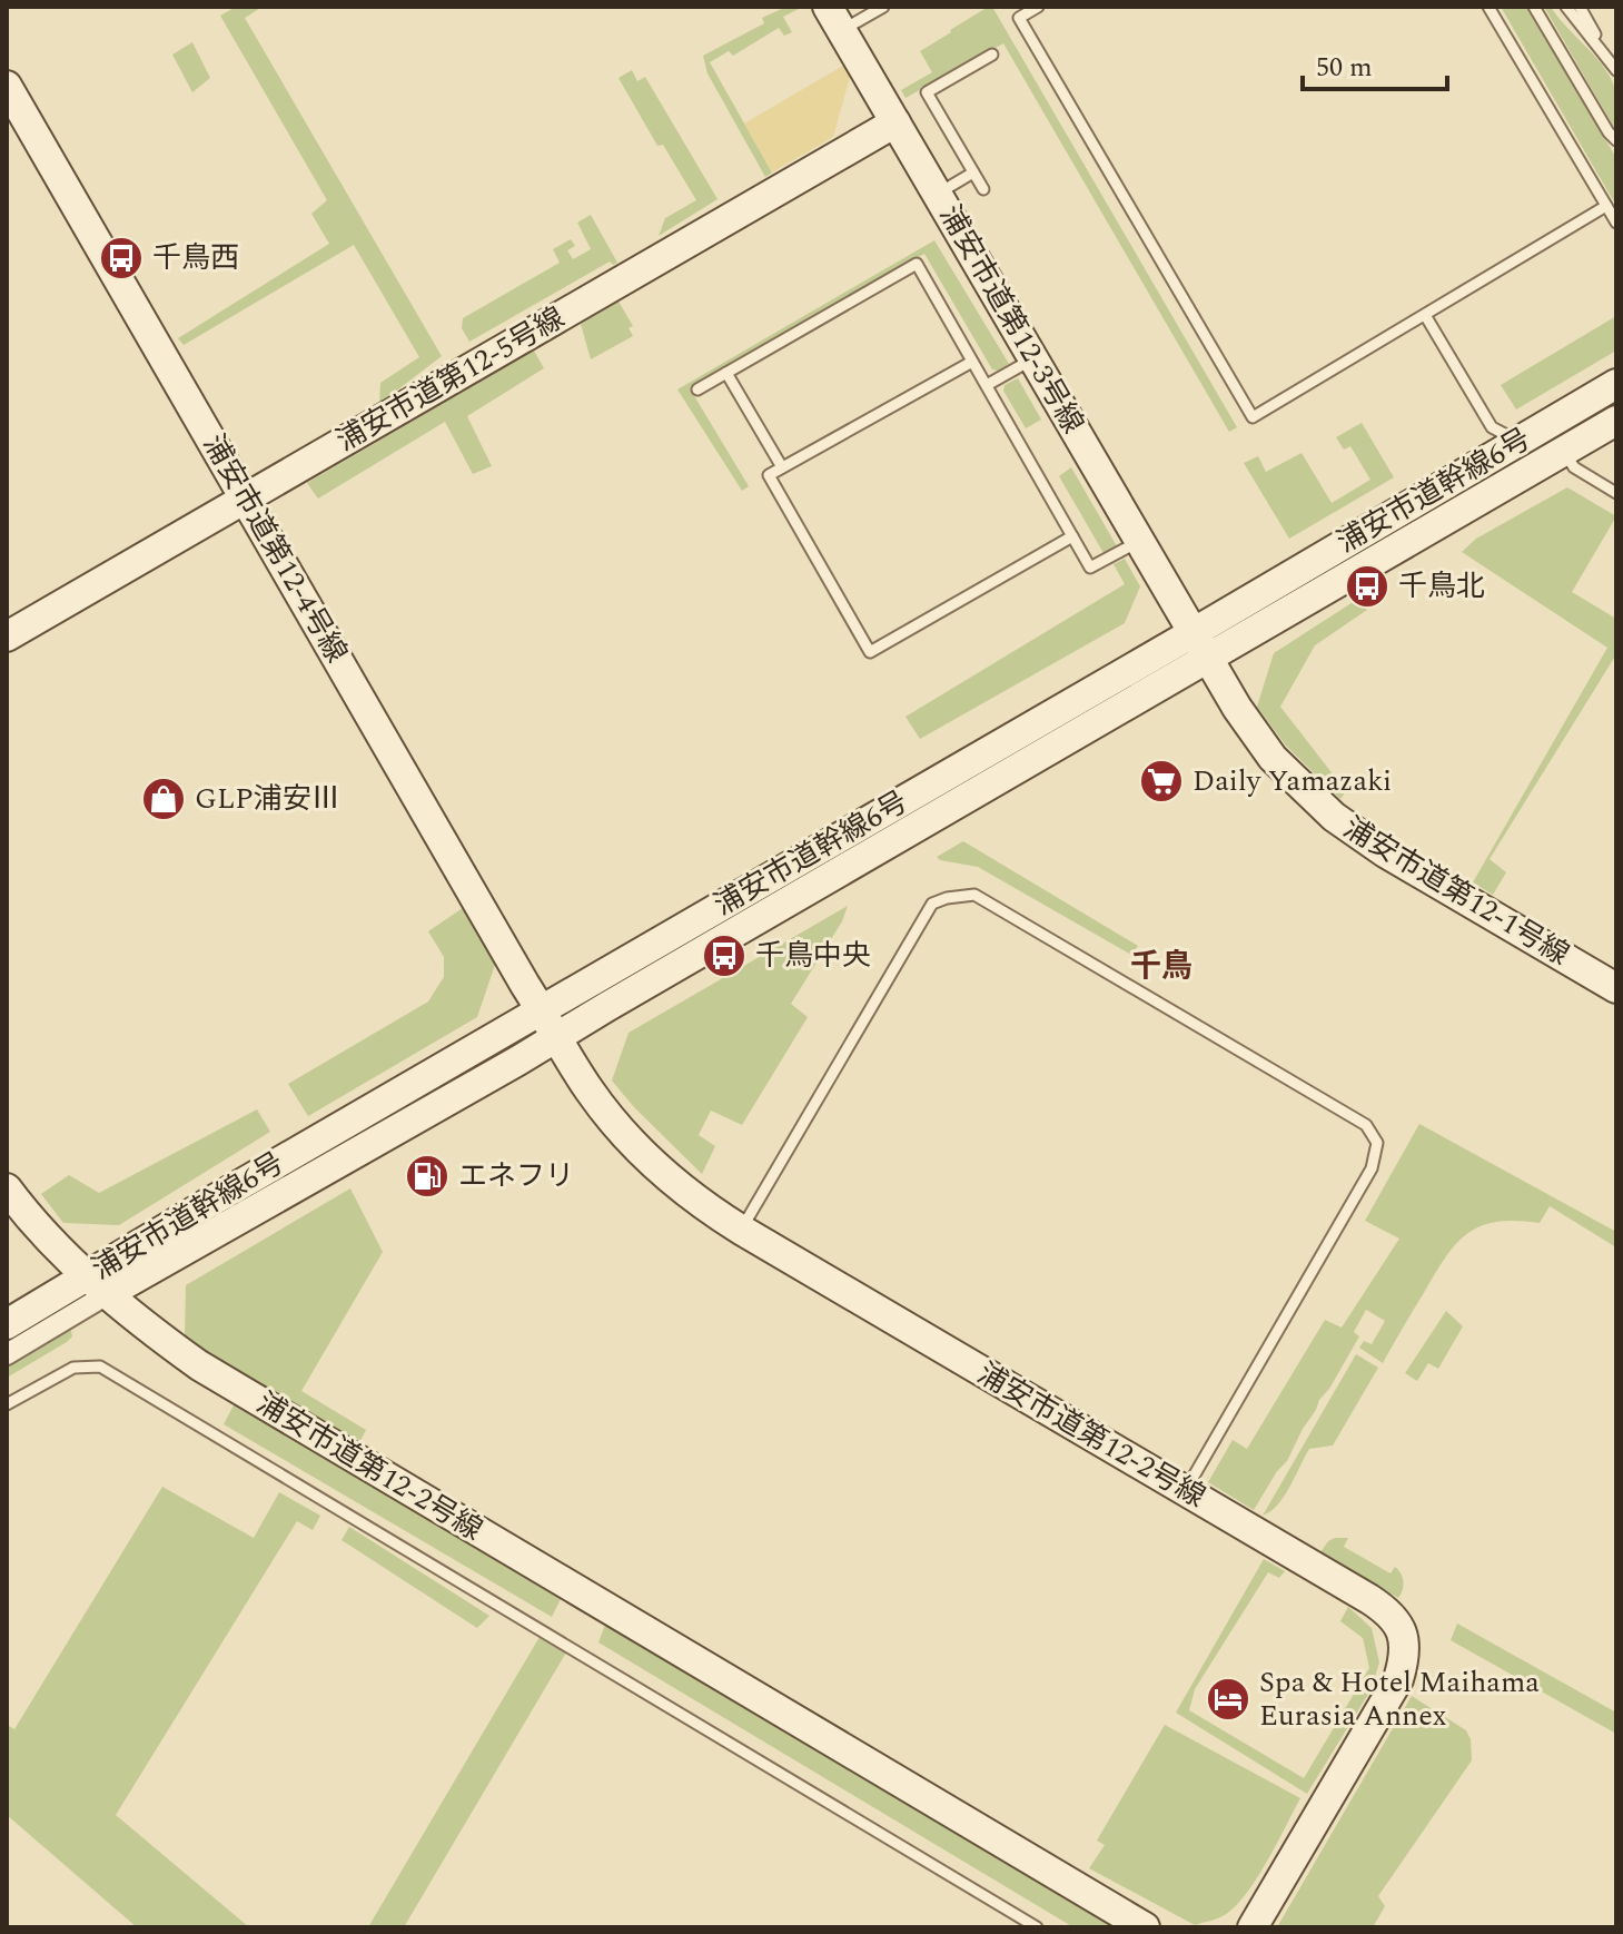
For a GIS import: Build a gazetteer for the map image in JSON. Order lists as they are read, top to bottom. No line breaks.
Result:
{"streets":{"street":["浦安市道第12-3号線","浦安市道第12-5号線","浦安市道幹線6号","浦安市道第12-4号線","浦安市道第12-1号線","浦安市道第12-2号線"]},"crossings":[["浦安市道第12-3号線","浦安市道第12-5号線"],["浦安市道第12-3号線","浦安市道幹線6号"],["浦安市道第12-3号線","浦安市道第12-1号線"],["浦安市道第12-5号線","浦安市道第12-4号線"],["浦安市道幹線6号","浦安市道第12-4号線"],["浦安市道幹線6号","浦安市道第12-1号線"],["浦安市道幹線6号","浦安市道第12-2号線"],["浦安市道第12-4号線","浦安市道第12-2号線"]],"districts":["千鳥"],"places":{"bus stop":["千鳥西","千鳥北","千鳥中央"],"supermarket":["Daily Yamazaki"],"shop":["GLP浦安Ⅲ"],"fuel station":["エネフリ"],"hotel":["Spa & Hotel Maihama Eurasia Annex"]},"scale_bar":"50 m"}
